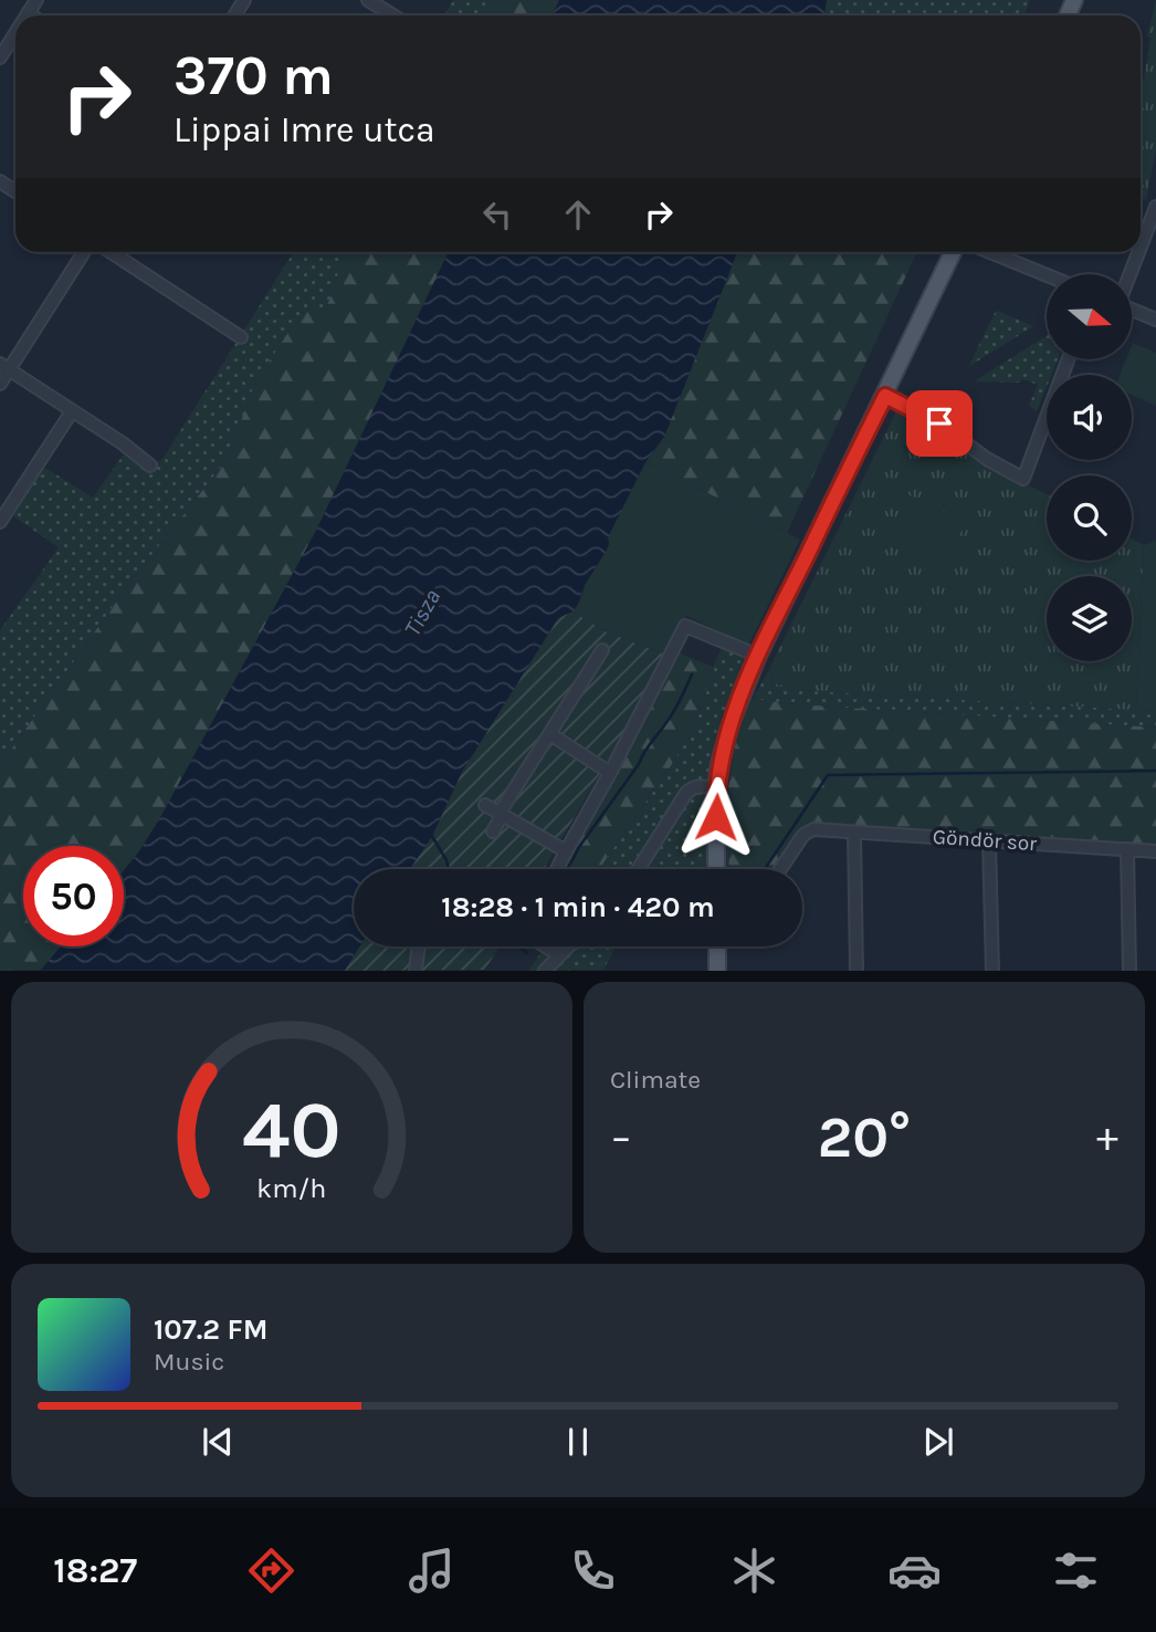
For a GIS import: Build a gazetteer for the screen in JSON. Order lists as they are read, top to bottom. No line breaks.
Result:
{"streets":{"street":["Göndör sor"]},"water":["Tisza"],"north":"right","page":{"turn":["370 m","Lippai Imre utca"],"limit":"50","trip":"18:28 · 1 min · 420 m","tile":"Climate","heat":["−","20°","+"],"song":["107.2 FM","Music"],"tabs":"18:27","gauge":["40","km/h"]}}
